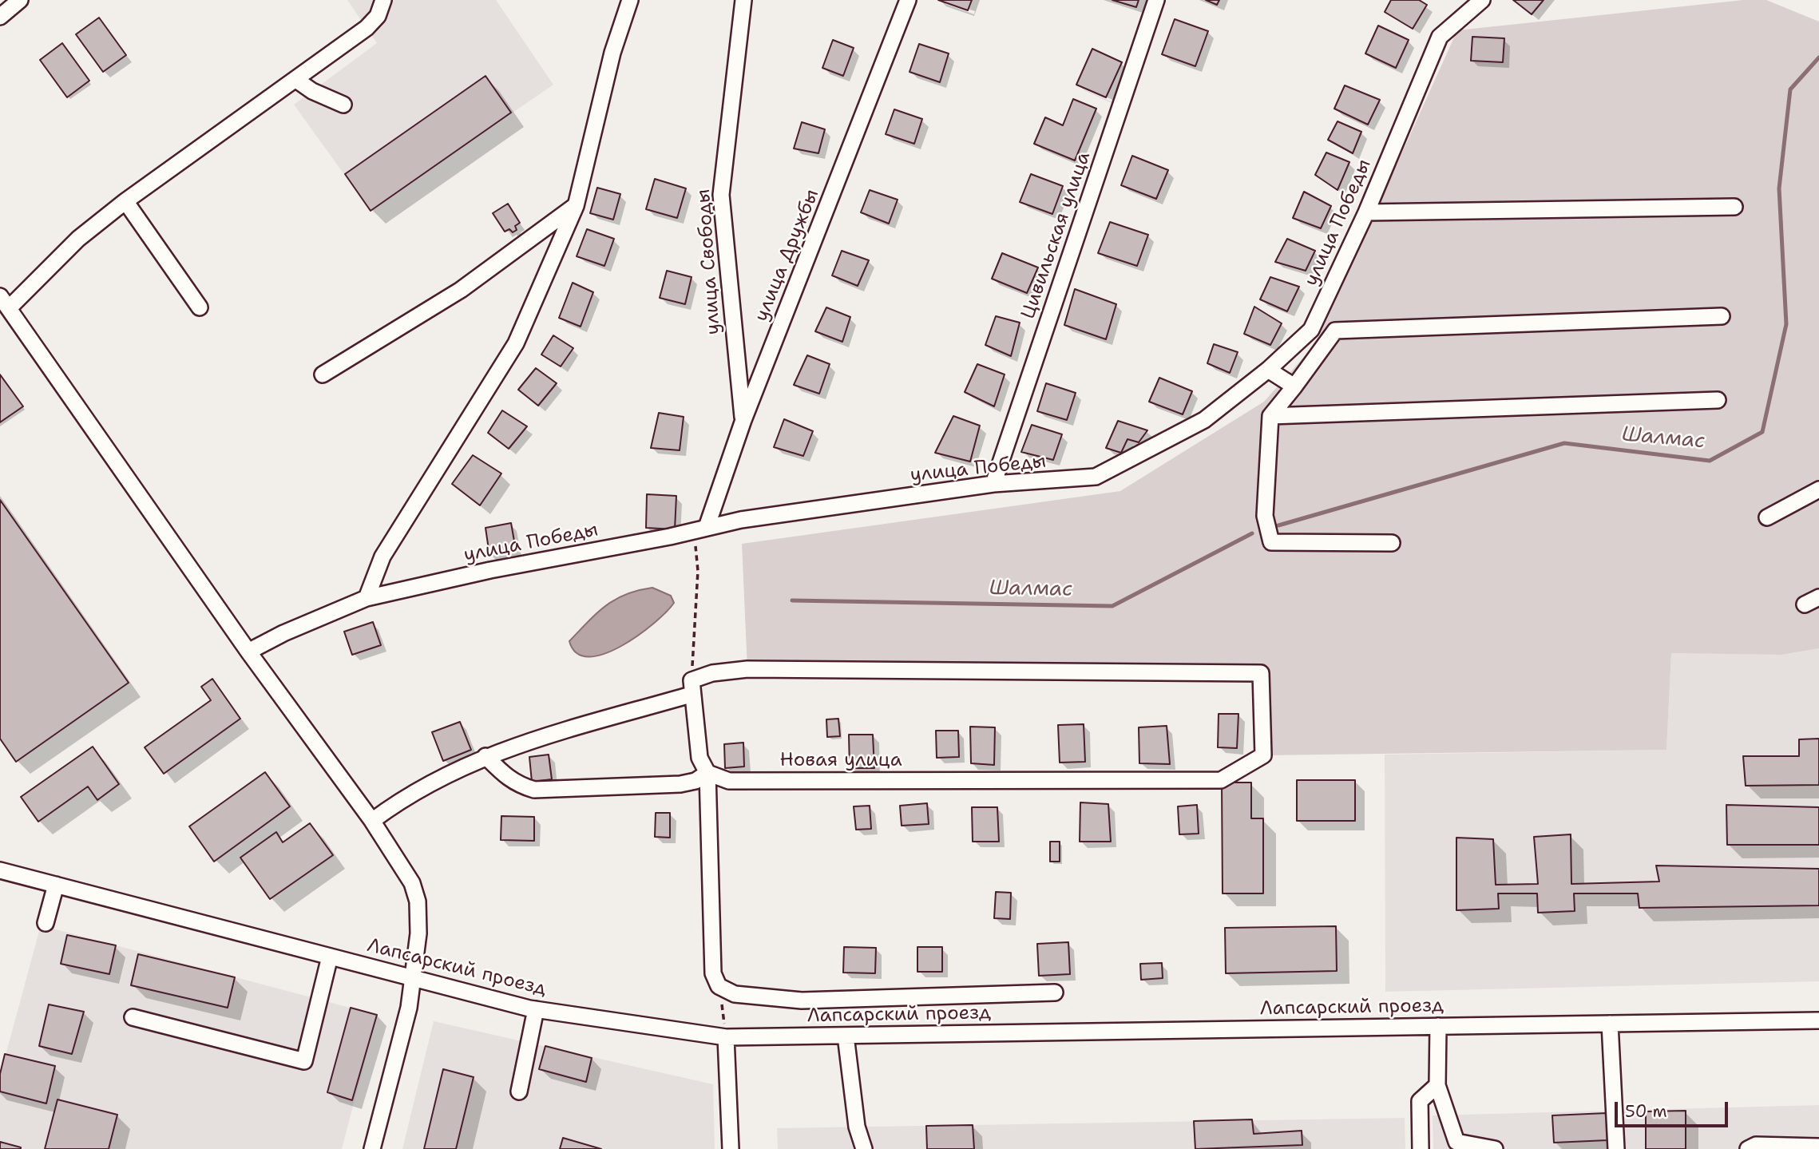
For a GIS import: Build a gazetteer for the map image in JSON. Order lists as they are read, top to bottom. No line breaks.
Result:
{"streets":{"street":["улица Победы","Цивильская улица","улица Дружбы","улица Свободы","Новая улица","Лапсарский проезд"]},"crossings":[["улица Победы","Цивильская улица"],["улица Победы","улица Дружбы"],["улица Дружбы","улица Свободы"]],"water":["Шалмас"],"scale_bar":"50 m"}
